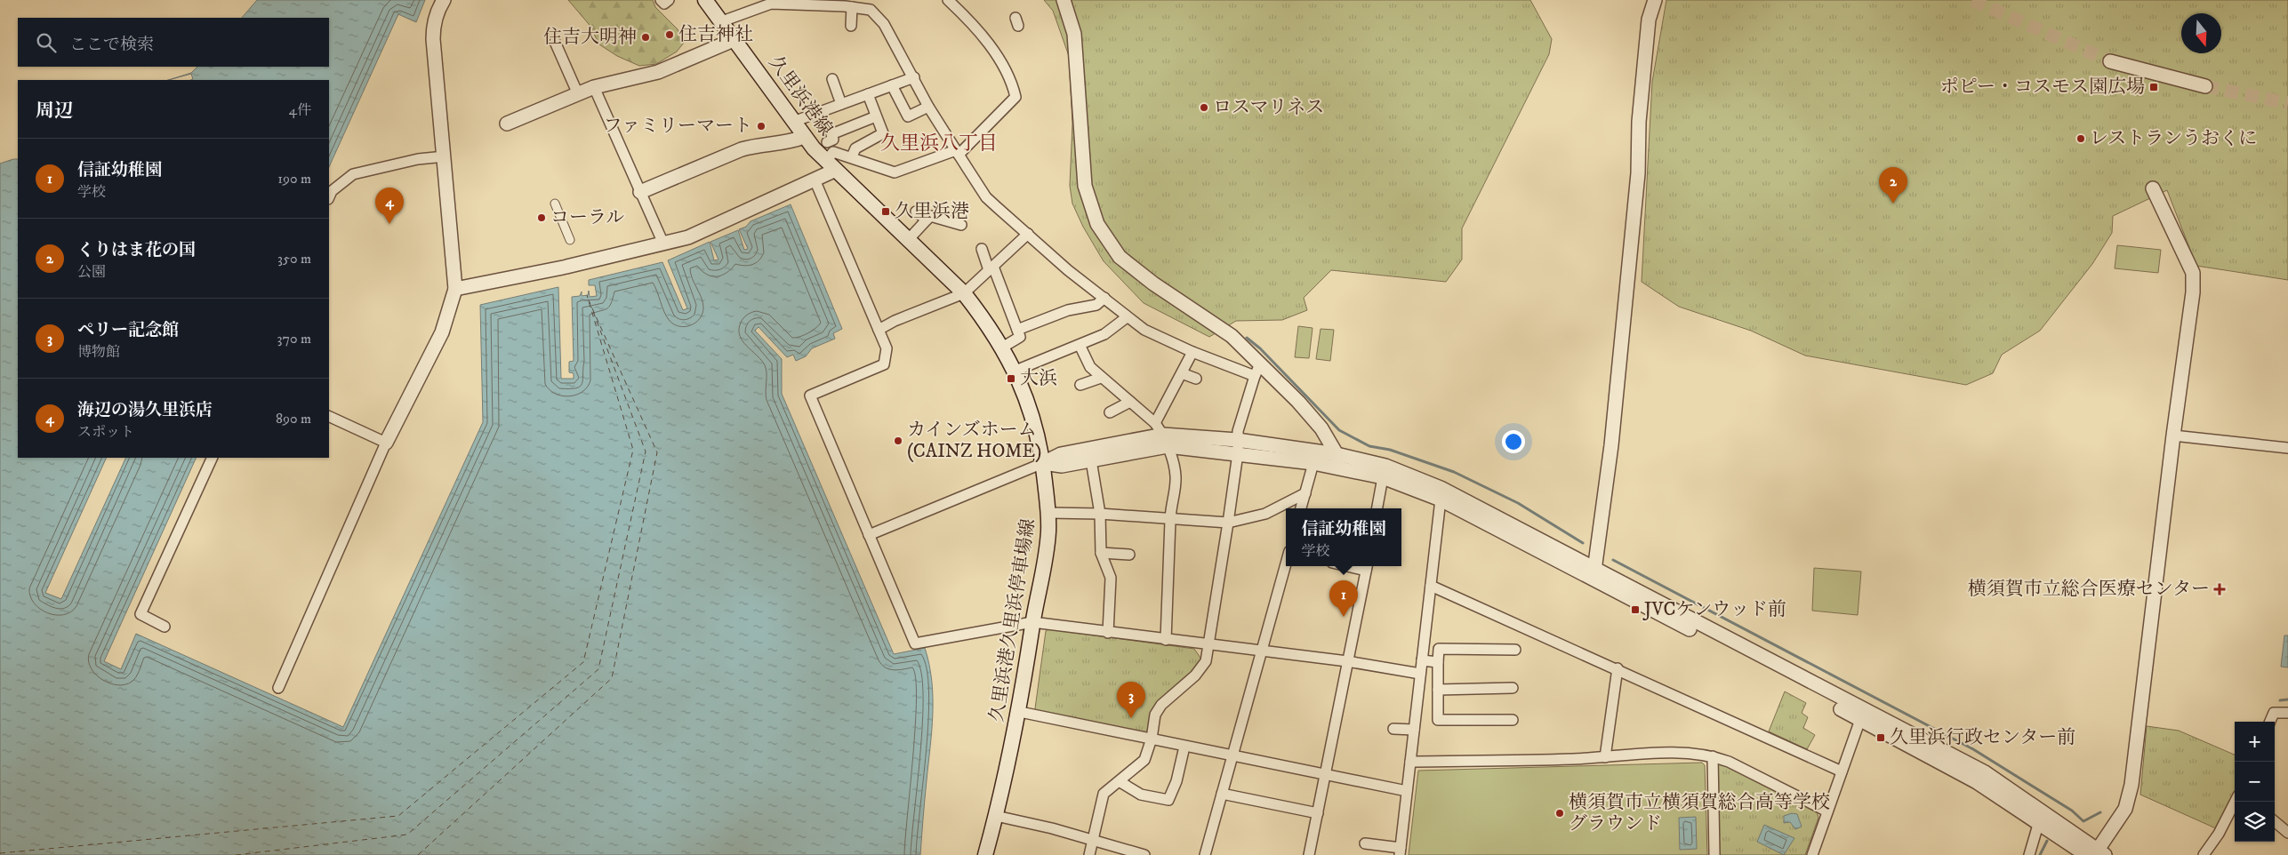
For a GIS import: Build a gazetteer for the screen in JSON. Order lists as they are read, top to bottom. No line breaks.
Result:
{"streets":{"main road":["久里浜港線","久里浜港久里浜停車場線"]},"crossings":[["久里浜港線","久里浜港久里浜停車場線"]],"districts":["久里浜八丁目"],"places":{"other":["住吉神社","住吉大明神","ロスマリネス","ファミリーマート","レストランうおくに","コーラル","カインズホーム (CAINZ HOME)","横須賀市立横須賀総合高等学校 グラウンド"],"transit":["ポピー・コスモス園広場","久里浜港","大浜","JVCケンウッド前","久里浜行政センター前"],"health":["横須賀市立総合医療センター"]},"north":"bottom","page":{"search":"ここで検索","heading":["周辺","4件"],"list":[{"mark":"1","name":"信証幼稚園","note":"学校","value":"190 m"},{"mark":"2","name":"くりはま花の国","note":"公園","value":"350 m"},{"mark":"3","name":"ペリー記念館","note":"博物館","value":"370 m"},{"mark":"4","name":"海辺の湯久里浜店","note":"スポット","value":"890 m"}],"pins":["2","4","1","3"],"popup":["信証幼稚園","学校"],"map_buttons":["+","−"]}}
